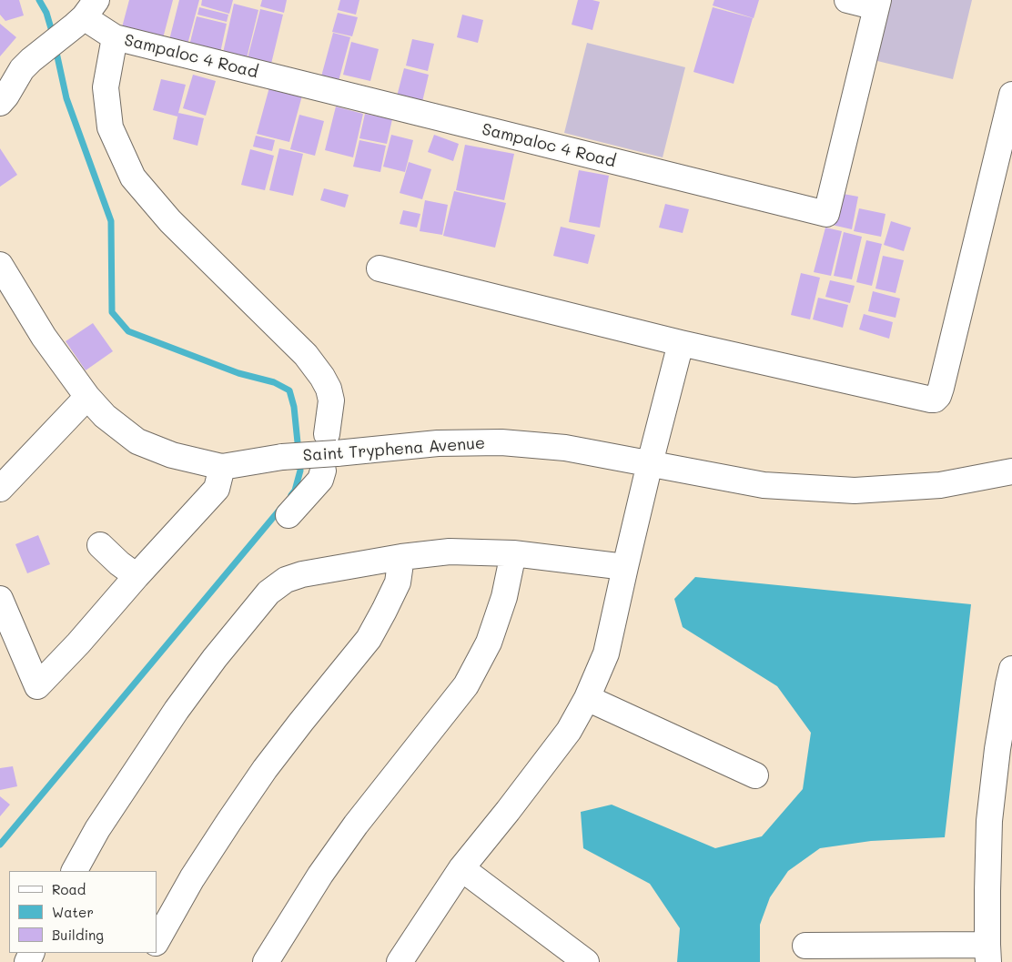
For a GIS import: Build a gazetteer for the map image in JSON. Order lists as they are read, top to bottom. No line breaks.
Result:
{"streets":{"street":["Sampaloc 4 Road","Saint Tryphena Avenue"]},"legend":["Road","Water","Building"]}
